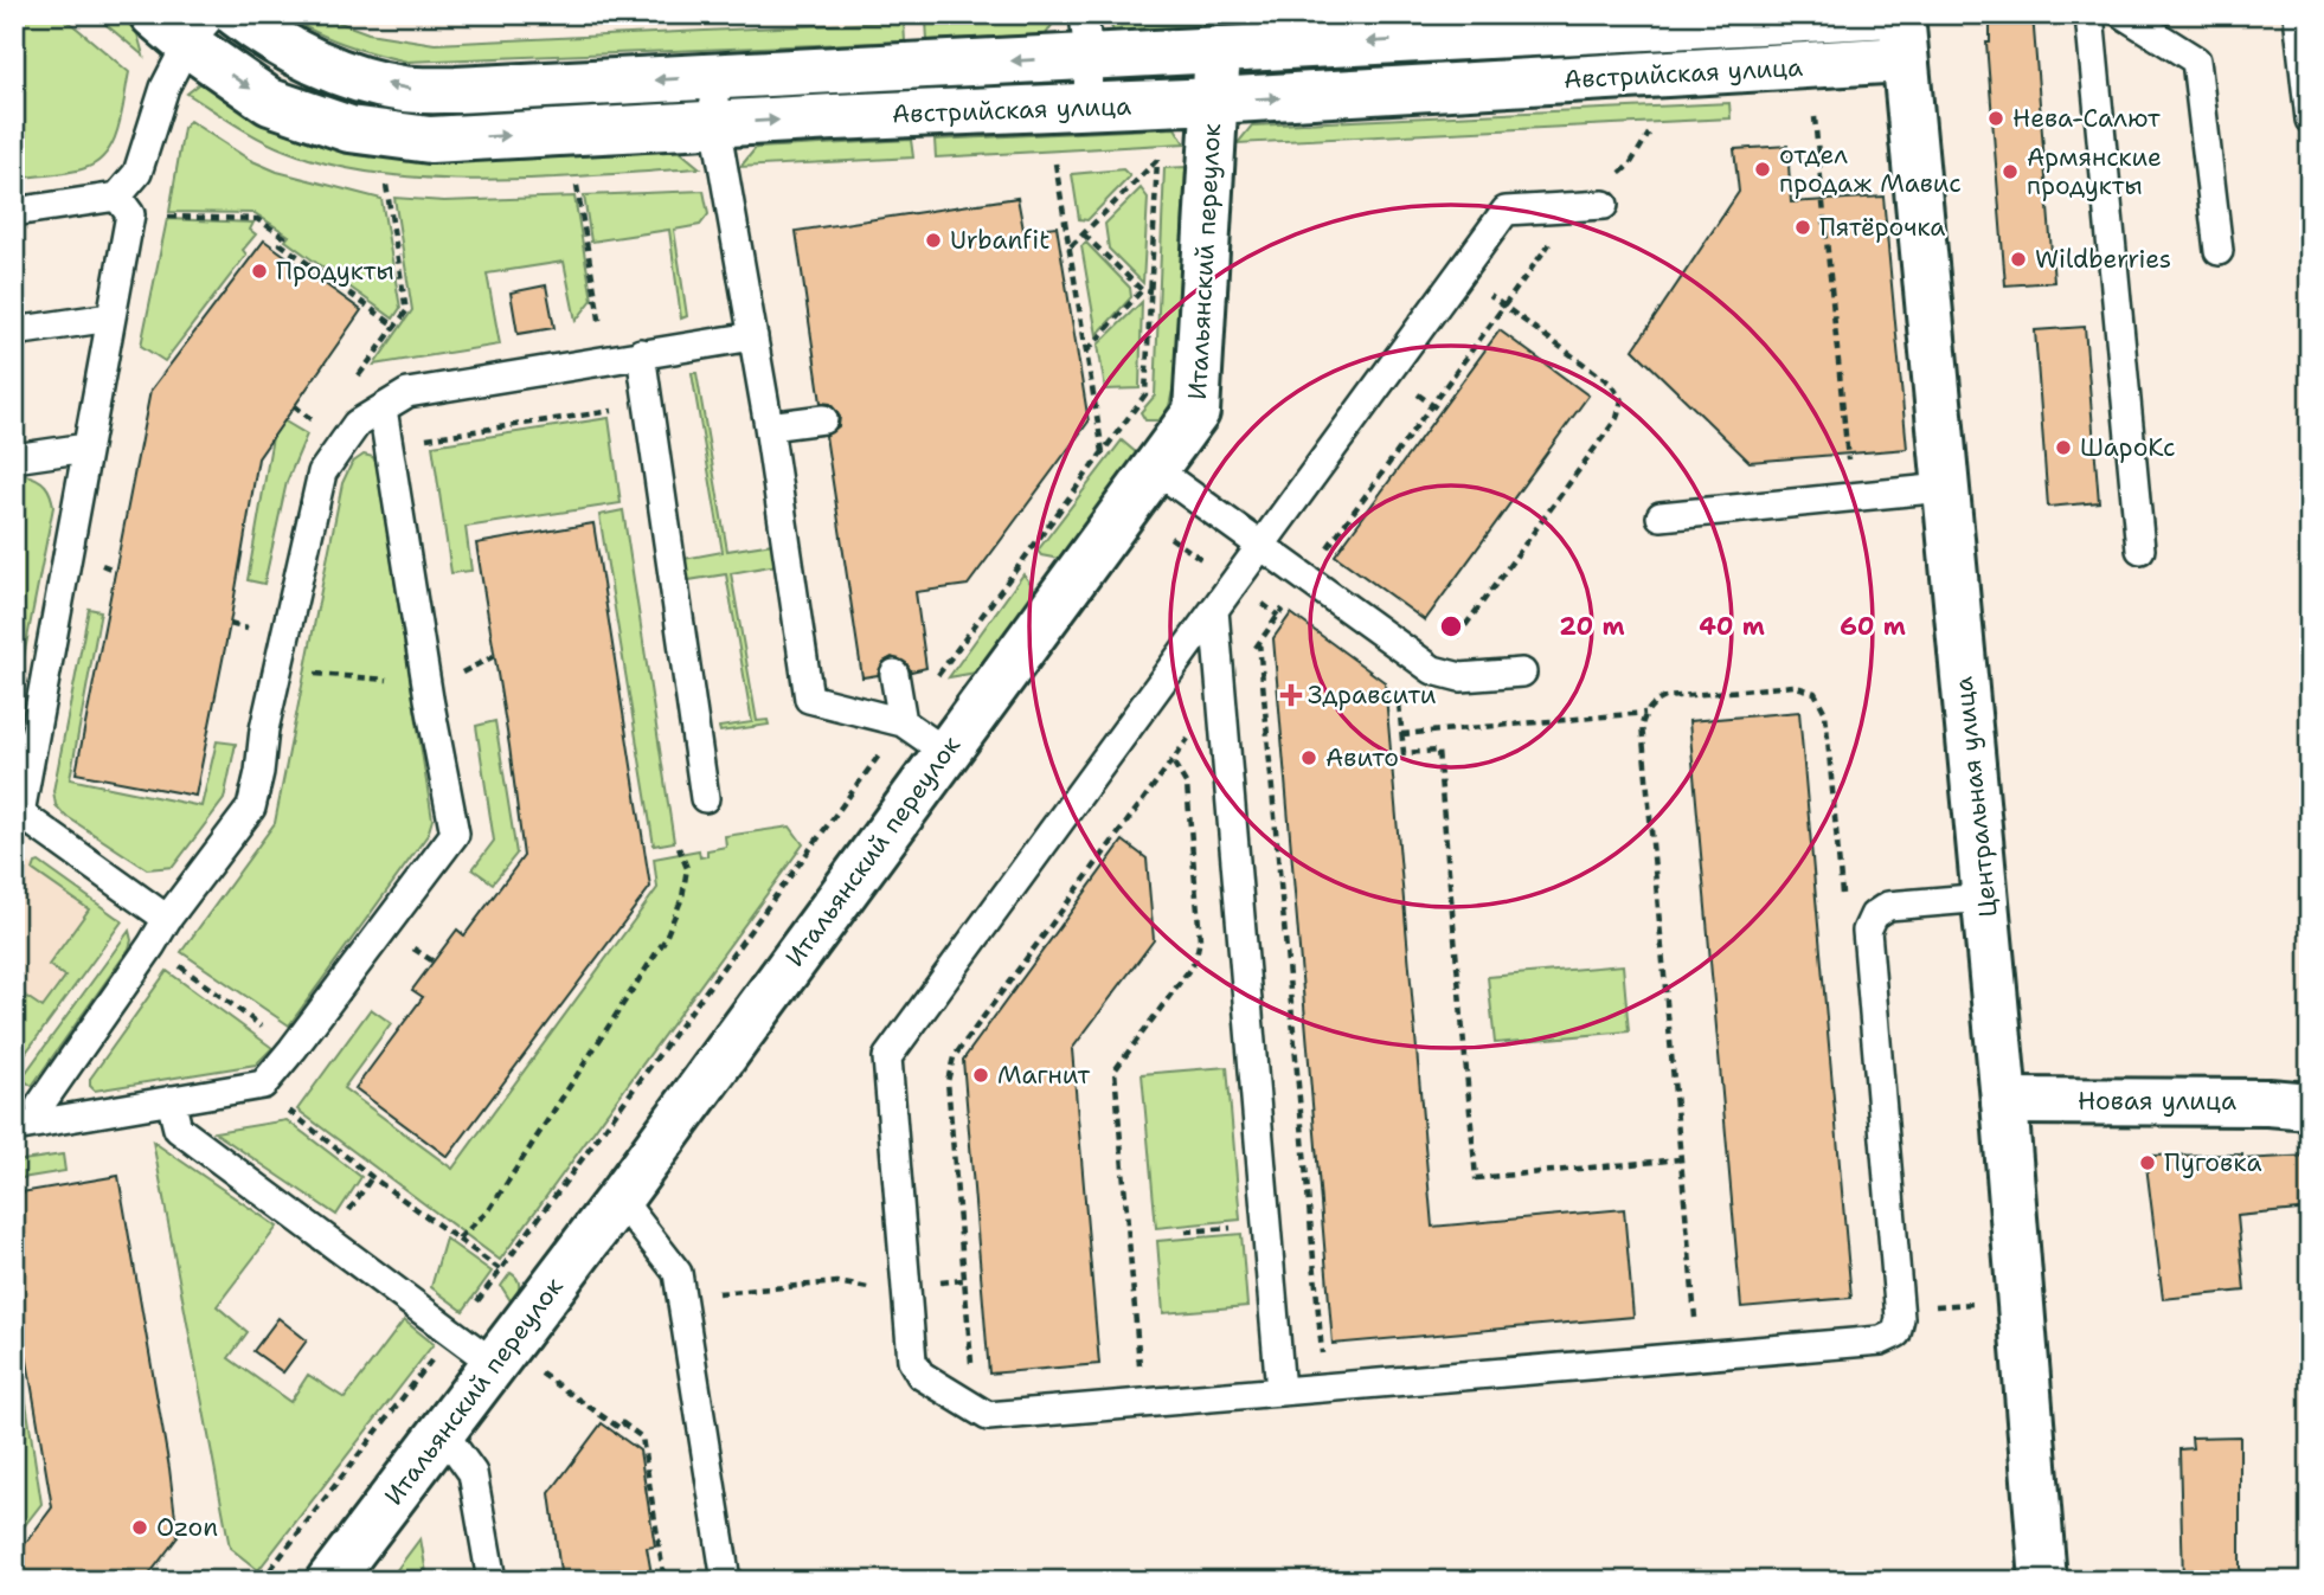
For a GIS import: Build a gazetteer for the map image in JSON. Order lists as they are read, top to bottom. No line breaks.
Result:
{"streets":{"street":["Австрийская улица","Итальянский переулок","Центральная улица","Новая улица"]},"crossings":[["Австрийская улица","Итальянский переулок"],["Австрийская улица","Центральная улица"],["Центральная улица","Новая улица"]],"places":{"other":["Нева-Салют","отдел продаж Мавис","Армянские продукты","Пятёрочка","Urbanfit","Wildberries","Продукты","ШароКс","Авито","Магнит","Пуговка","Ozon"],"health":["Здравсити"]},"rings":["20 m","40 m","60 m"]}
